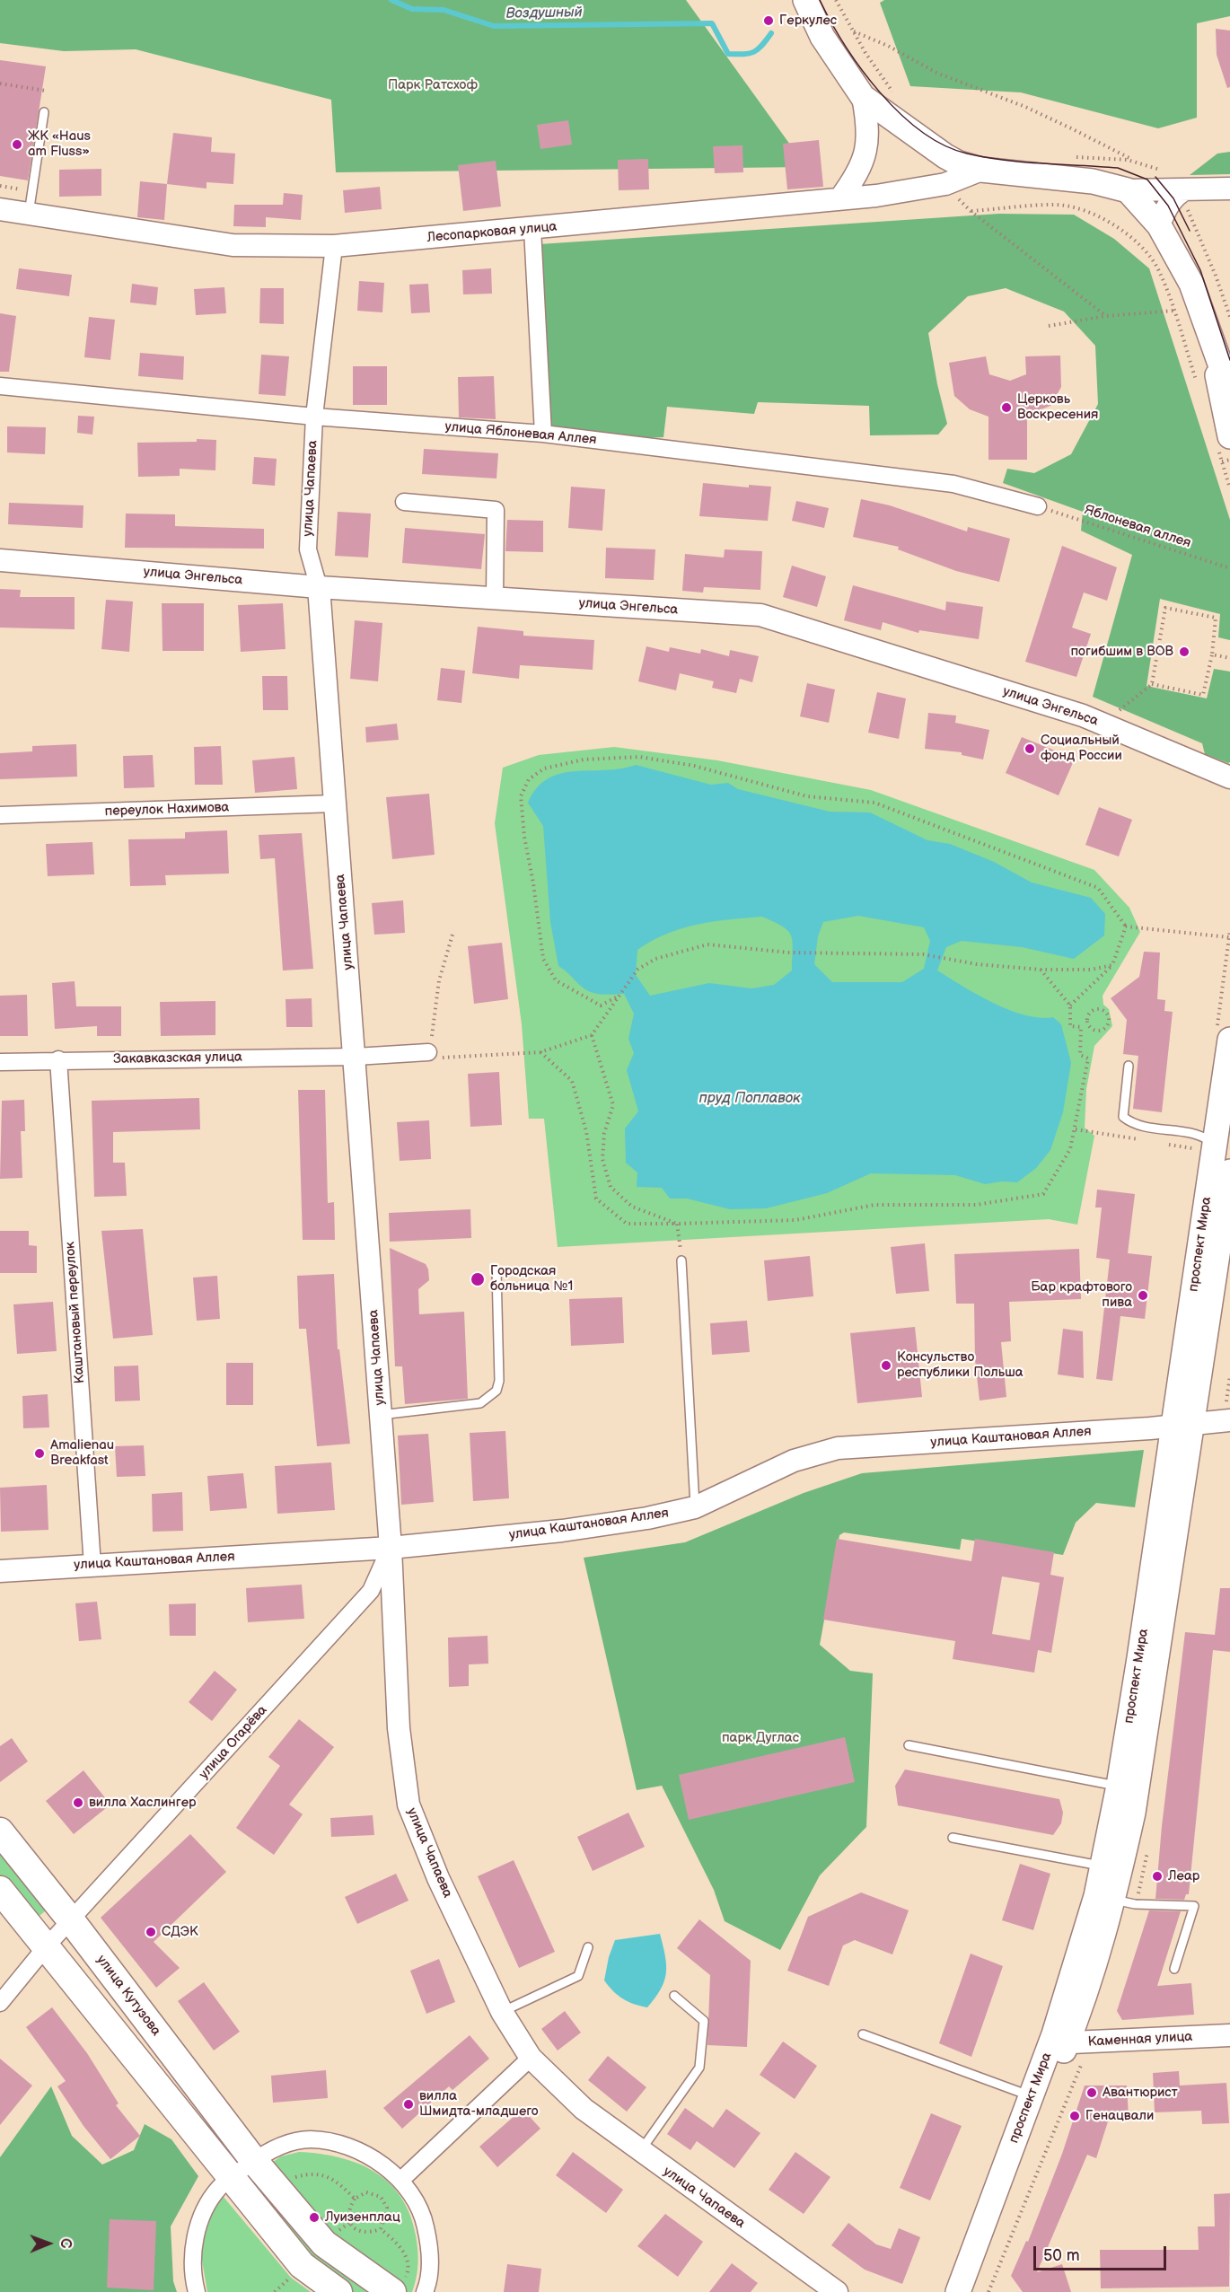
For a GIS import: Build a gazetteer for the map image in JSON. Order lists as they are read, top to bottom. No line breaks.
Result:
{"streets":{"main road":["проспект Мира","улица Кутузова"],"street":["Лесопарковая улица","улица Яблоневая Аллея","улица Чапаева","улица Энгельса","переулок Нахимова","Закавказская улица","Каштановый переулок","улица Каштановая Аллея","улица Огарёва","Каменная улица"],"path":["Яблоневая аллея"]},"crossings":[["Лесопарковая улица","улица Чапаева"],["улица Яблоневая Аллея","улица Чапаева"],["улица Яблоневая Аллея","Яблоневая аллея"],["улица Чапаева","улица Энгельса"],["улица Чапаева","переулок Нахимова"],["улица Чапаева","Закавказская улица"],["улица Чапаева","улица Каштановая Аллея"],["улица Чапаева","улица Огарёва"],["Закавказская улица","Каштановый переулок"],["проспект Мира","улица Каштановая Аллея"],["проспект Мира","Каменная улица"],["Каштановый переулок","улица Каштановая Аллея"],["улица Каштановая Аллея","улица Огарёва"],["улица Огарёва","улица Кутузова"]],"water":["Воздушный","пруд Поплавок"],"parks":["Парк Ратсхоф","парк Дуглас"],"places":["Геркулес","ЖК «Haus am Fluss»","Церковь Воскресения","погибшим в ВОВ","Социальный фонд России","Городская больница №1","Бар крафтового пива","Консульство республики Польша","Amalienau Breakfast","вилла Хаслингер","Леар","СДЭК","Авантюрист","вилла Шмидта-младшего","Генацвали","Луизенплац"],"scale_bar":"50 m","north":"right"}
